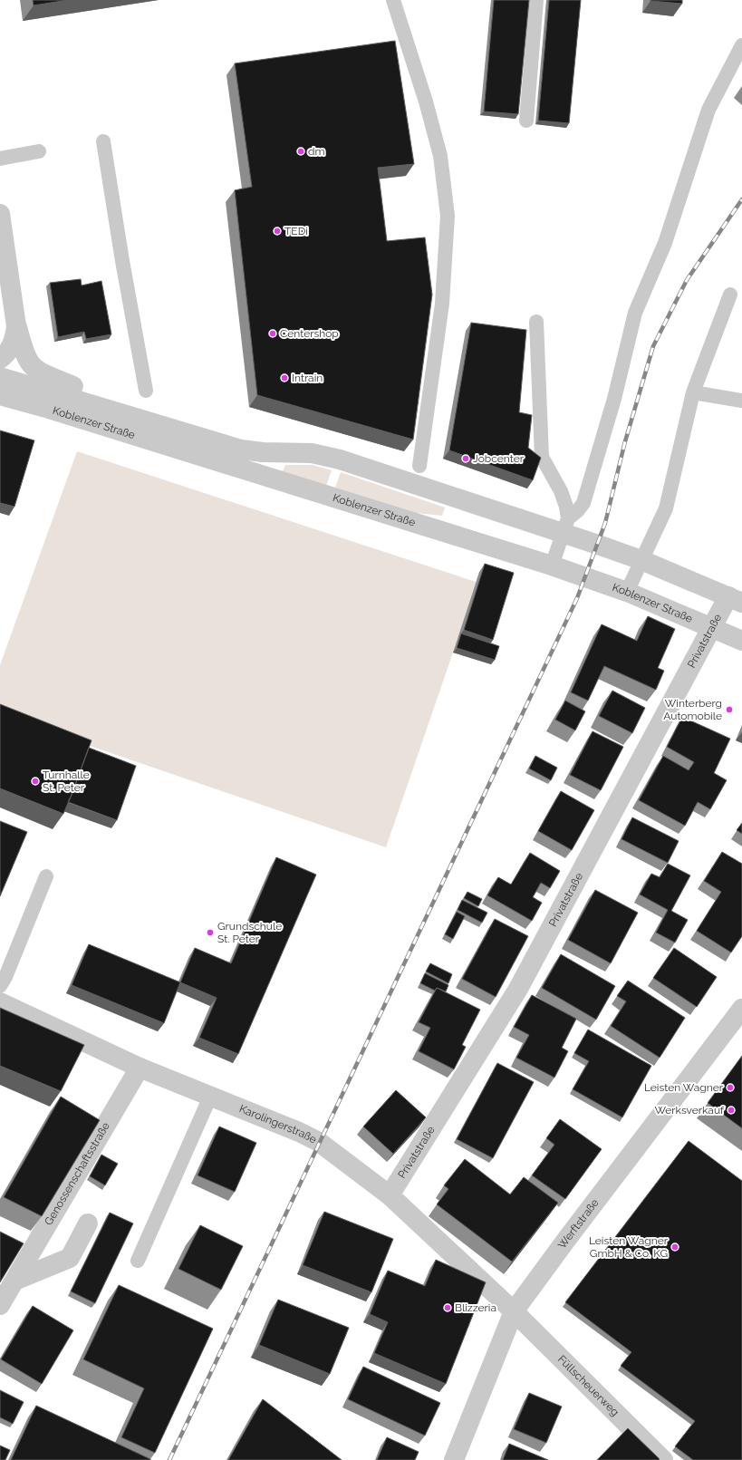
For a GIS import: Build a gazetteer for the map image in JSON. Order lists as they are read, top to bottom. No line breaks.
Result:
{"streets":{"street":["Koblenzer Straße","Privatstraße","Karolingerstraße","Genossenschaftsstraße","Werftstraße","Füllscheuerweg"]},"crossings":[["Koblenzer Straße","Privatstraße"],["Privatstraße","Karolingerstraße"],["Karolingerstraße","Genossenschaftsstraße"],["Karolingerstraße","Werftstraße"],["Karolingerstraße","Füllscheuerweg"],["Werftstraße","Füllscheuerweg"]],"places":["dm","TEDi","Centershop","Intrain","Jobcenter","Winterberg Automobile","Turnhalle St. Peter","Grundschule St. Peter","Leisten Wagner","Werksverkauf","Leisten Wagner GmbH & Co. KG","Blizzeria"]}
